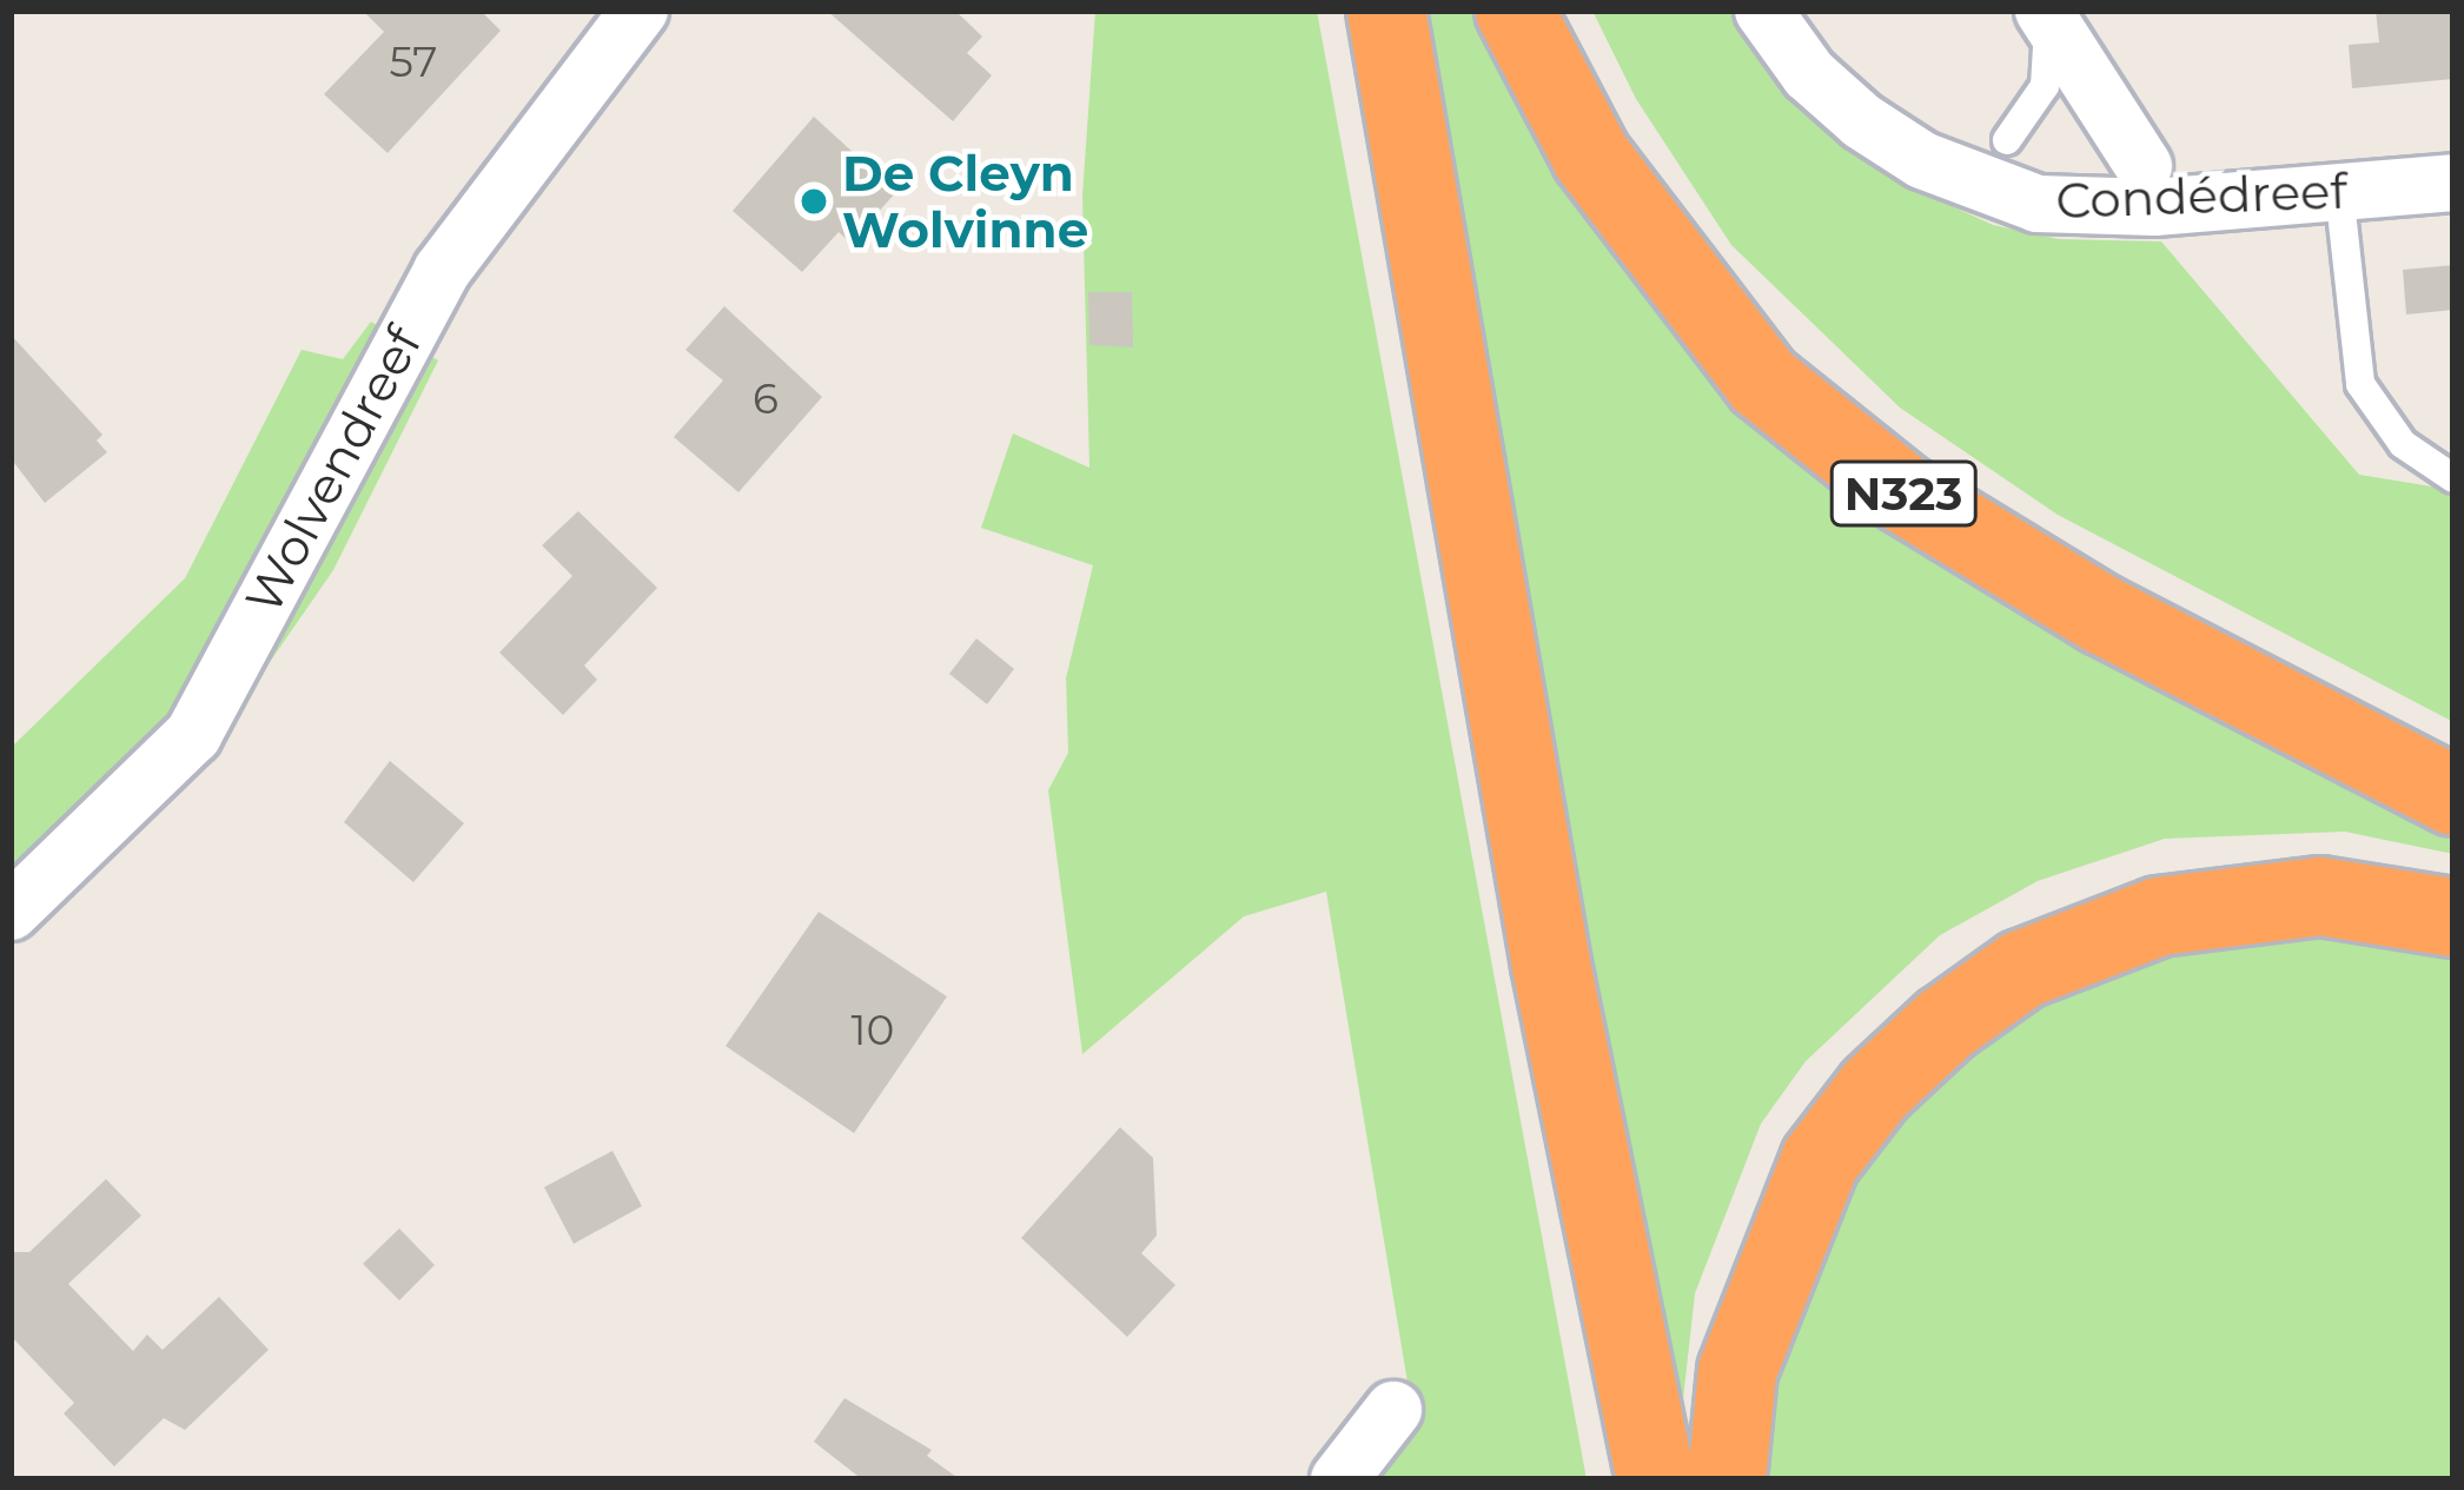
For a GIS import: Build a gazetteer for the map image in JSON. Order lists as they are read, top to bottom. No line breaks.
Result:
{"streets":{"highway":["N323"],"street":["Condédreef","Wolvendreef"]},"places":["De Cleyn Wolvinne"],"house_numbers":["57","6","10"]}
